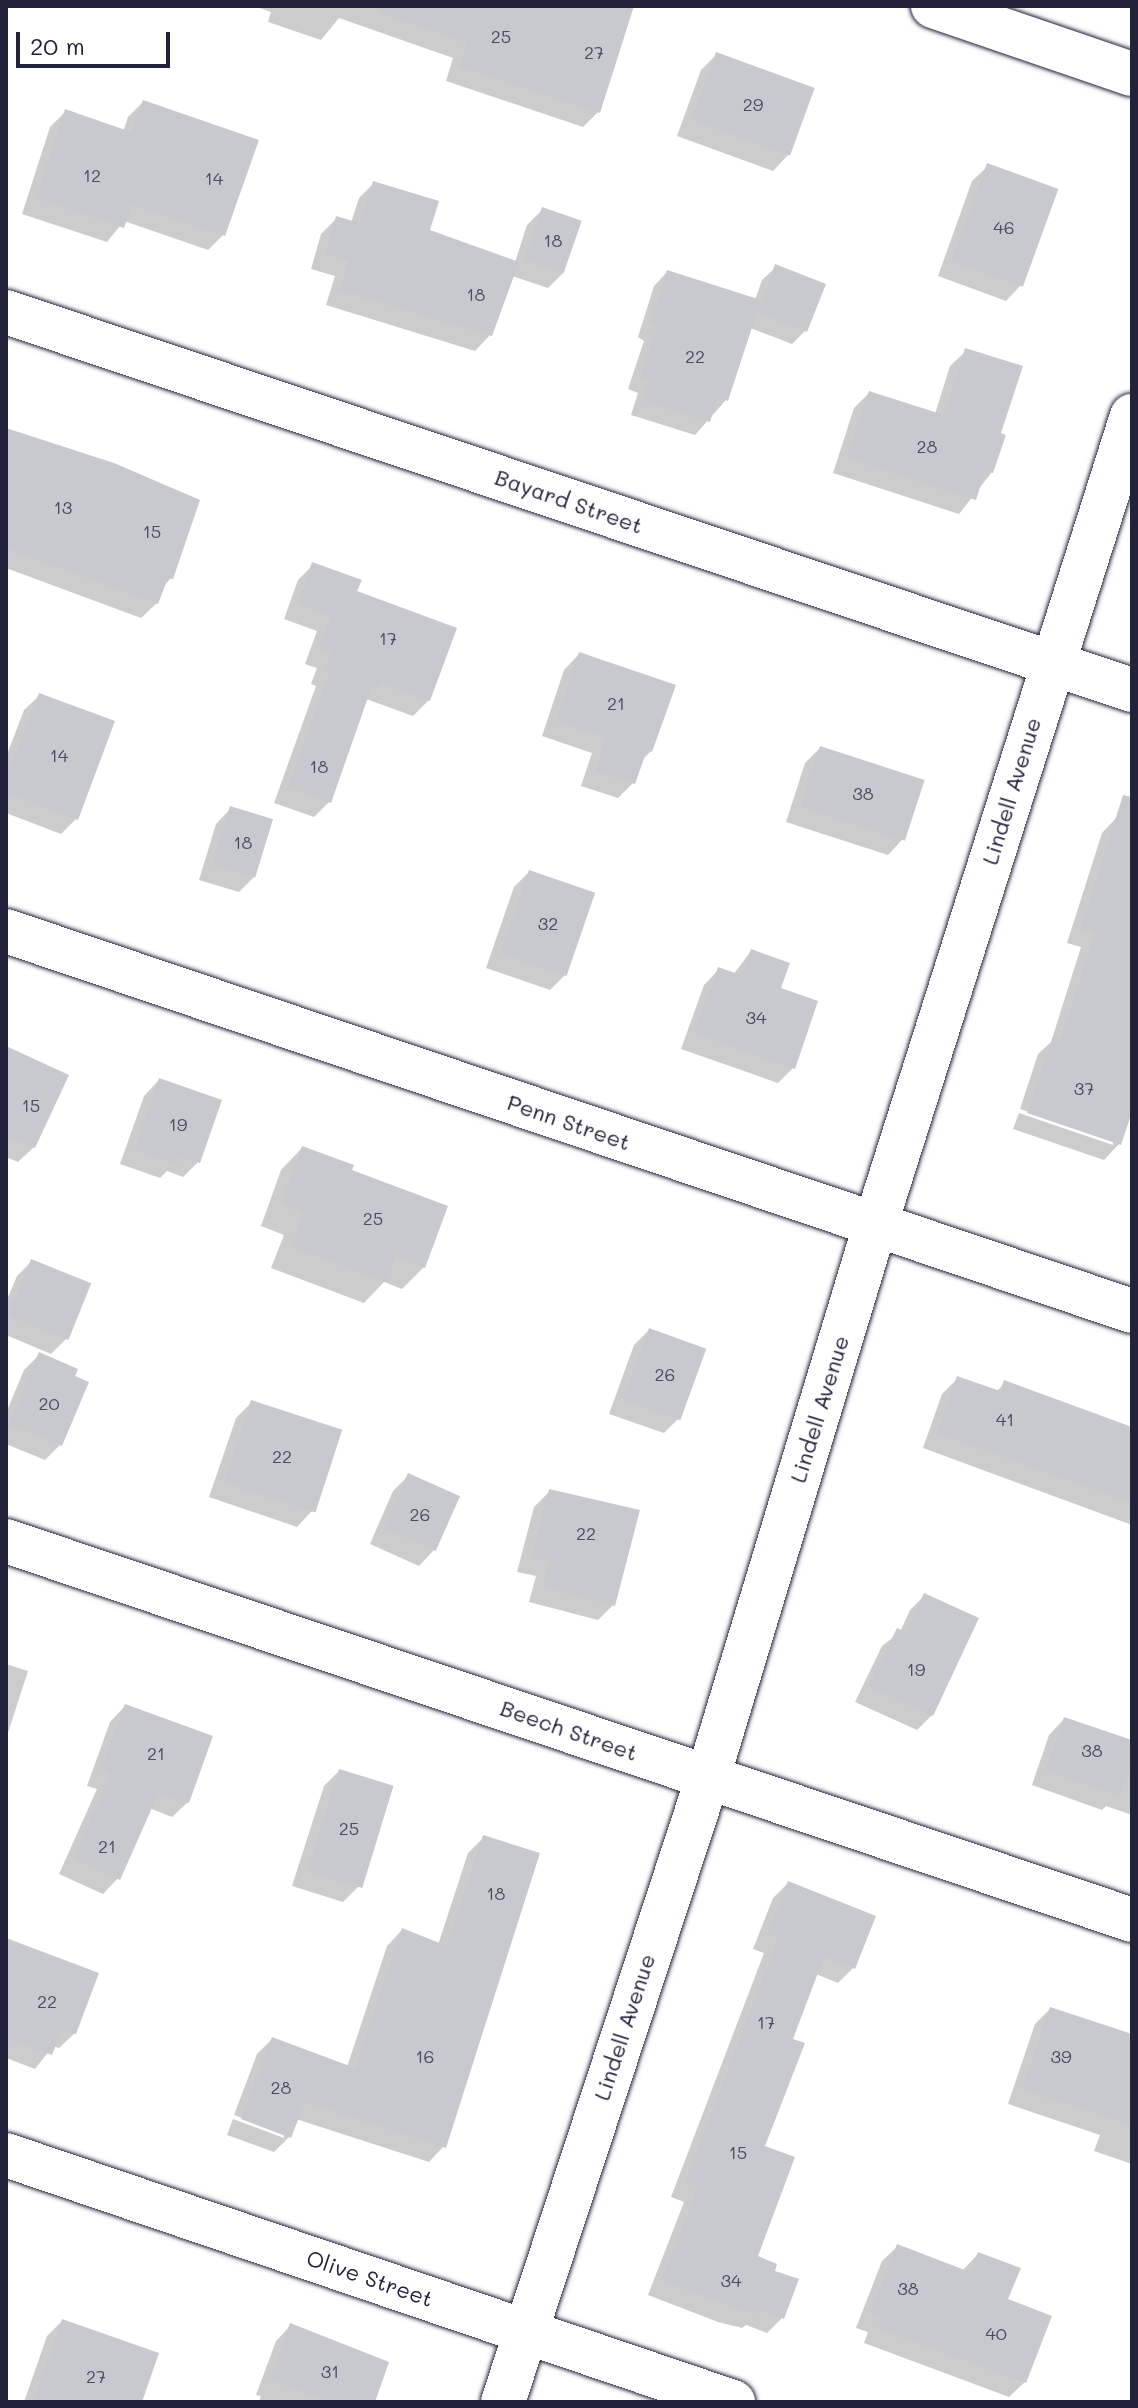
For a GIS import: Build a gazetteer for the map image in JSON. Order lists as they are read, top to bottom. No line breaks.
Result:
{"streets":{"street":["Bayard Street","Lindell Avenue","Penn Street","Beech Street","Olive Street"]},"crossings":[["Bayard Street","Lindell Avenue"],["Lindell Avenue","Penn Street"],["Lindell Avenue","Beech Street"],["Lindell Avenue","Olive Street"]],"house_numbers":["25","27","29","12","14","46","18","18","22","28","13","15","17","21","14","18","38","18","32","34","37","15","19","25","26","20","41","22","26","22","19","38","21","25","21","18","22","17","16","39","28","15","34","38","40","31","27"],"scale_bar":"20 m"}
